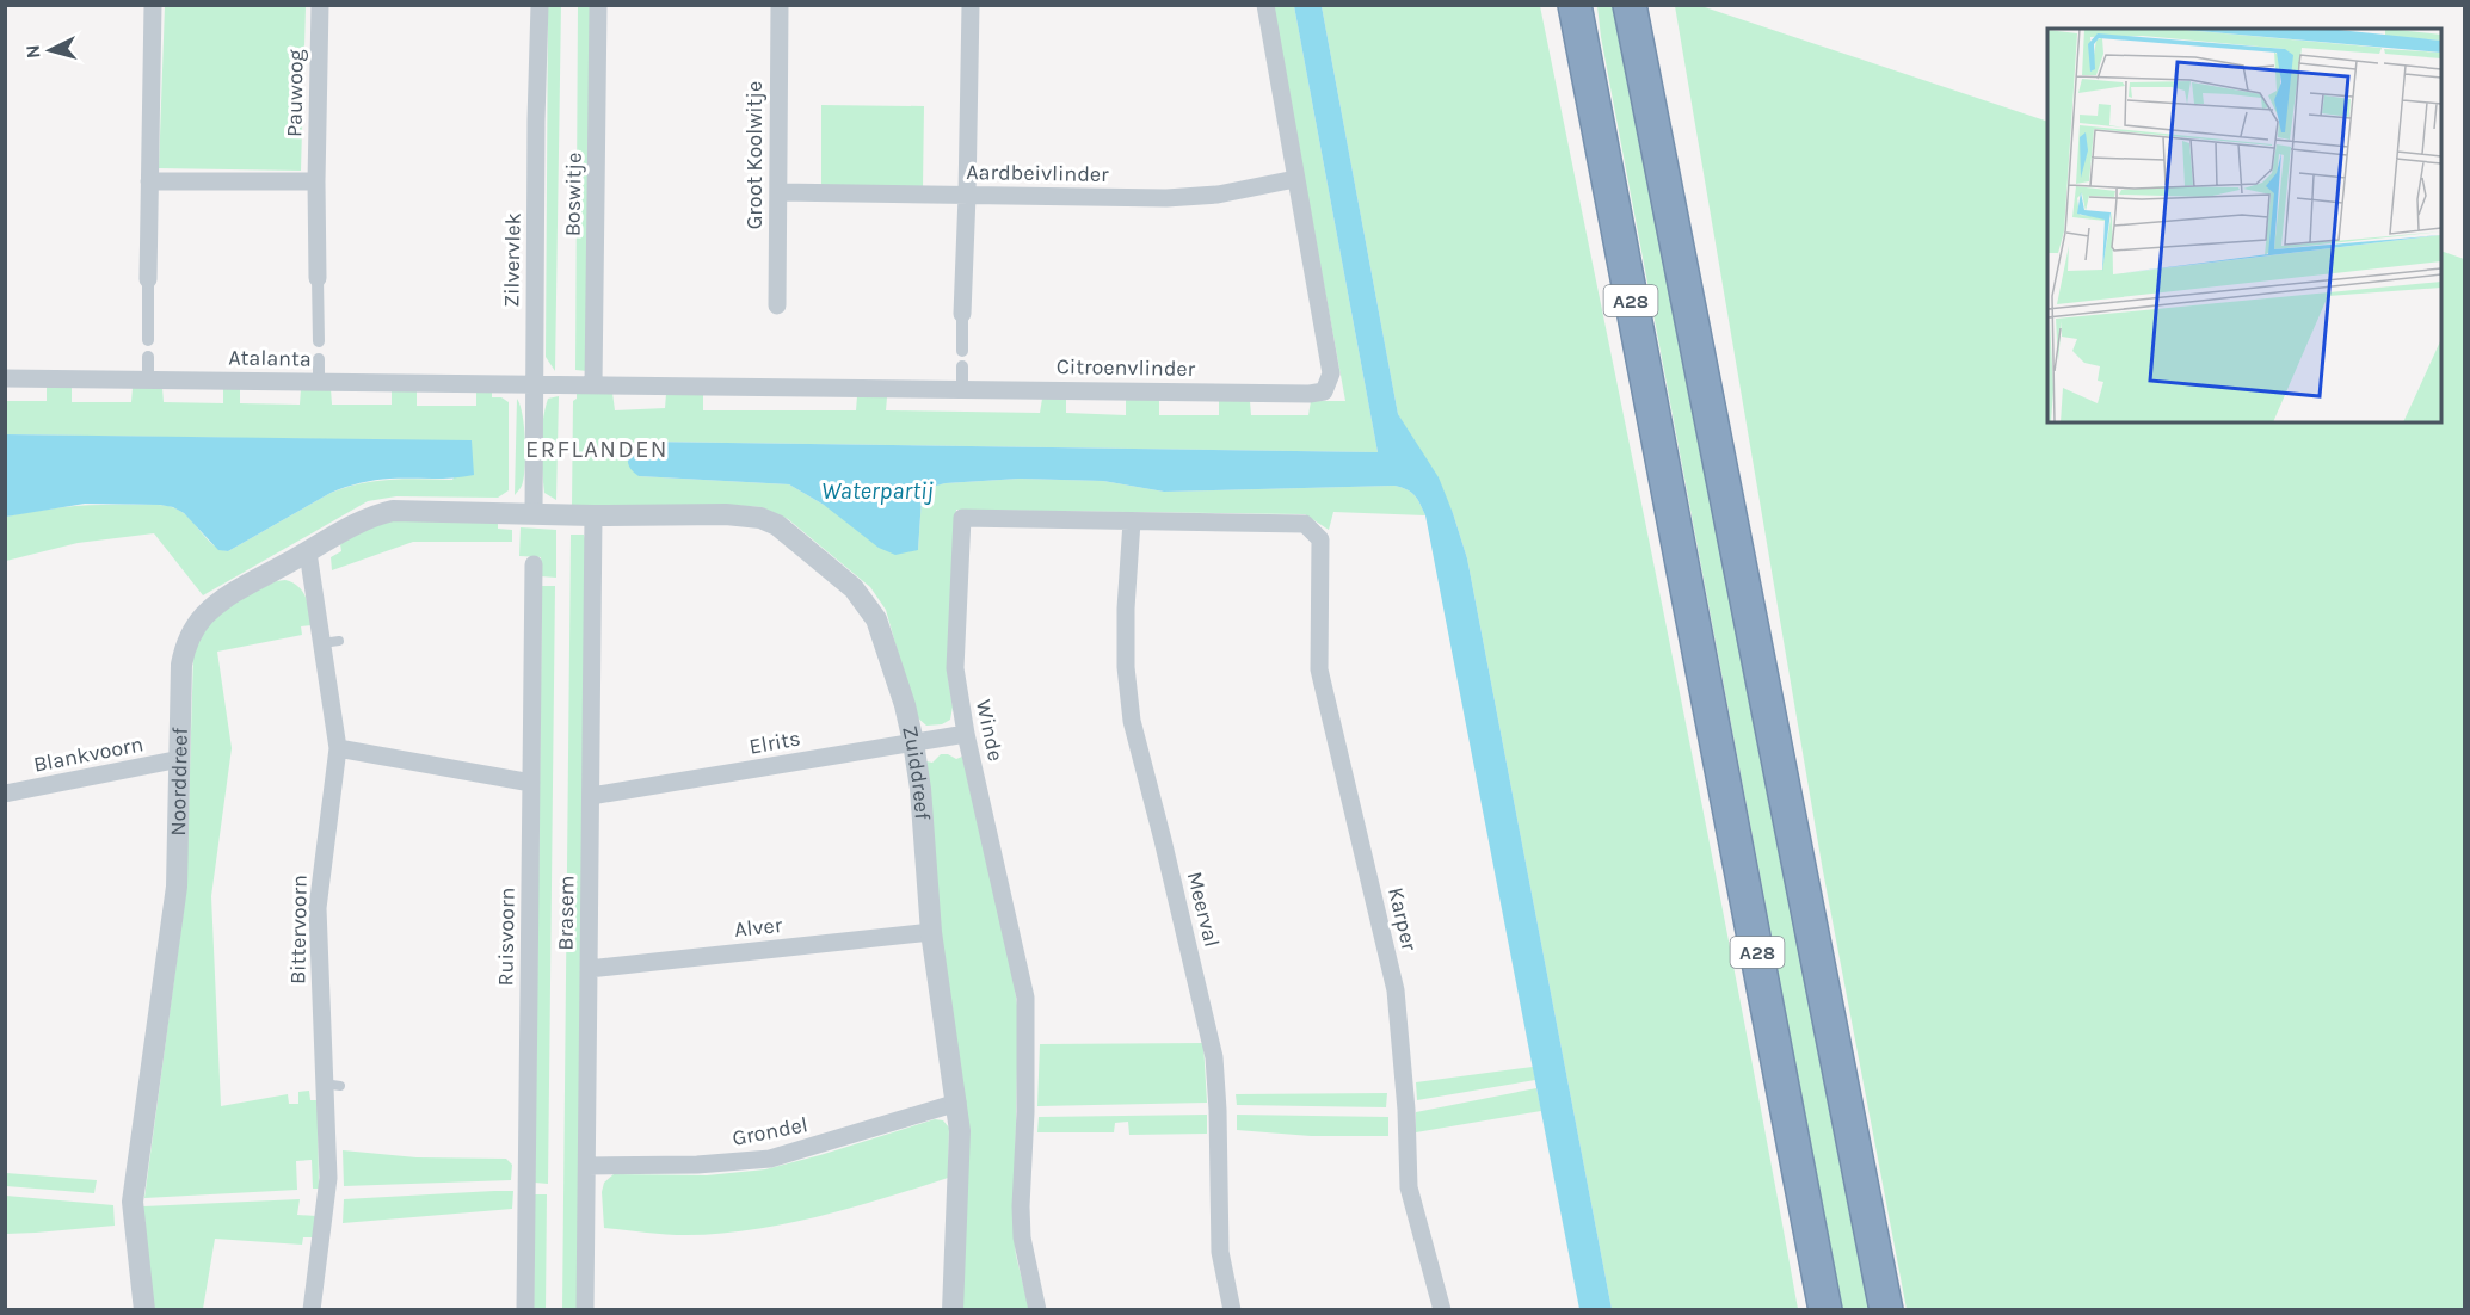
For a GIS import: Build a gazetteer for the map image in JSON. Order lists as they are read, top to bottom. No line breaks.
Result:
{"streets":{"highway":["A28"],"street":["Pauwoog","Groot Koolwitje","Aardbeivlinder","Boswitje","Zilvervlek","Atalanta","Citroenvlinder","Winde","Elrits","Blankvoorn","Zuiddreef","Noorddreef","Meerval","Brasem","Karper","Alver","Bittervoorn","Ruisvoorn","Grondel"]},"crossings":[["Groot Koolwitje","Aardbeivlinder"],["Aardbeivlinder","Citroenvlinder"],["Boswitje","Citroenvlinder"],["Zilvervlek","Atalanta"],["Zilvervlek","Citroenvlinder"],["Zilvervlek","Zuiddreef"],["Zilvervlek","Noorddreef"],["Atalanta","Citroenvlinder"],["Winde","Elrits"],["Winde","Meerval"],["Winde","Karper"],["Elrits","Zuiddreef"],["Elrits","Brasem"],["Blankvoorn","Noorddreef"],["Zuiddreef","Noorddreef"],["Zuiddreef","Brasem"],["Zuiddreef","Alver"],["Zuiddreef","Grondel"],["Noorddreef","Bittervoorn"],["Brasem","Alver"],["Brasem","Grondel"]],"districts":["ERFLANDEN"],"water":["Waterpartij"],"north":"left"}
